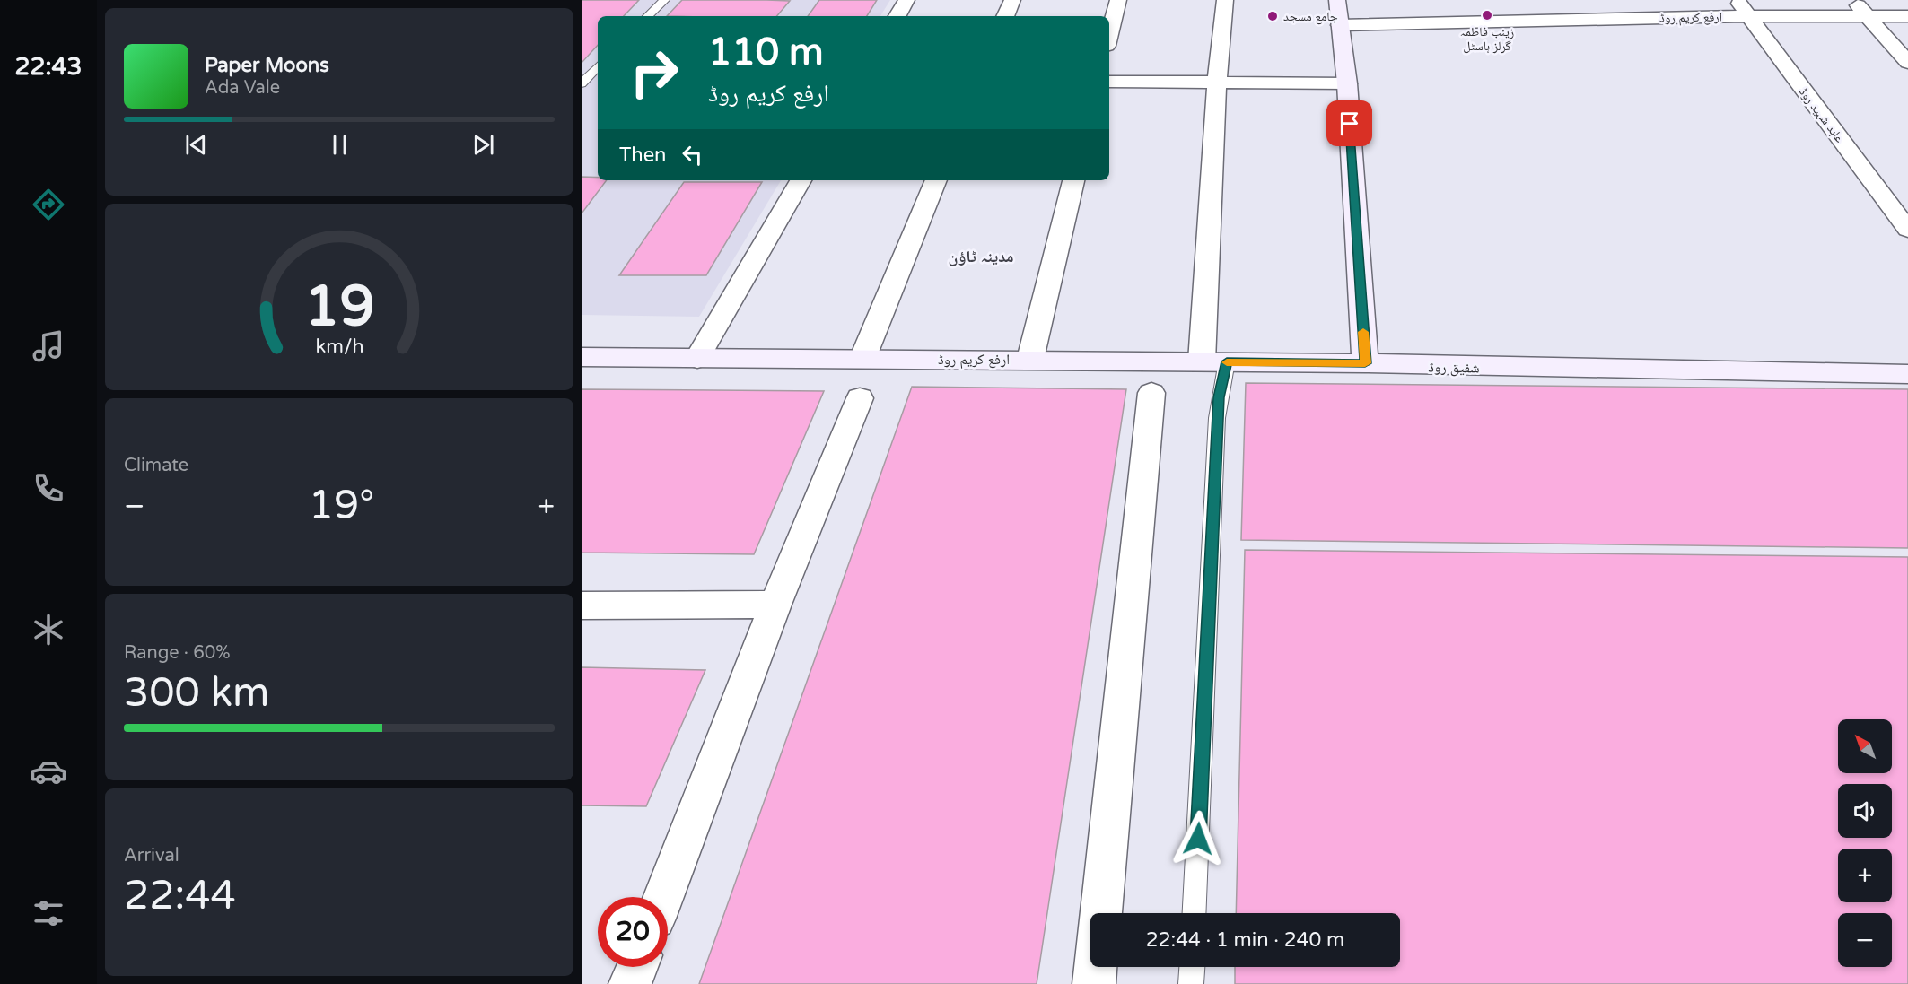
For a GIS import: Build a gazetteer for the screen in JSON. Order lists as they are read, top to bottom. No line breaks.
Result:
{"streets":{"street":["ارفع کریم روڈ","عابد شہید روڈ","شفیق روڈ"]},"crossings":[["ارفع کریم روڈ","عابد شہید روڈ"],["ارفع کریم روڈ","شفیق روڈ"]],"districts":["مدینہ ٹاؤن"],"places":["زینب فاطمہ گرلز ہاسٹل","جامع مسجد"],"north":"top left","page":{"tabs":"22:43","turn":["110 m","ارفع کریم روڈ"],"song":["Paper Moons","Ada Vale"],"then":"Then","tile":["Climate",["Range · 60%","300 km"],["Arrival","22:44"]],"heat":["−","19°","+"],"map_buttons":["+","−"],"limit":"20","trip":"22:44 · 1 min · 240 m","gauge":["19","km/h"]}}
